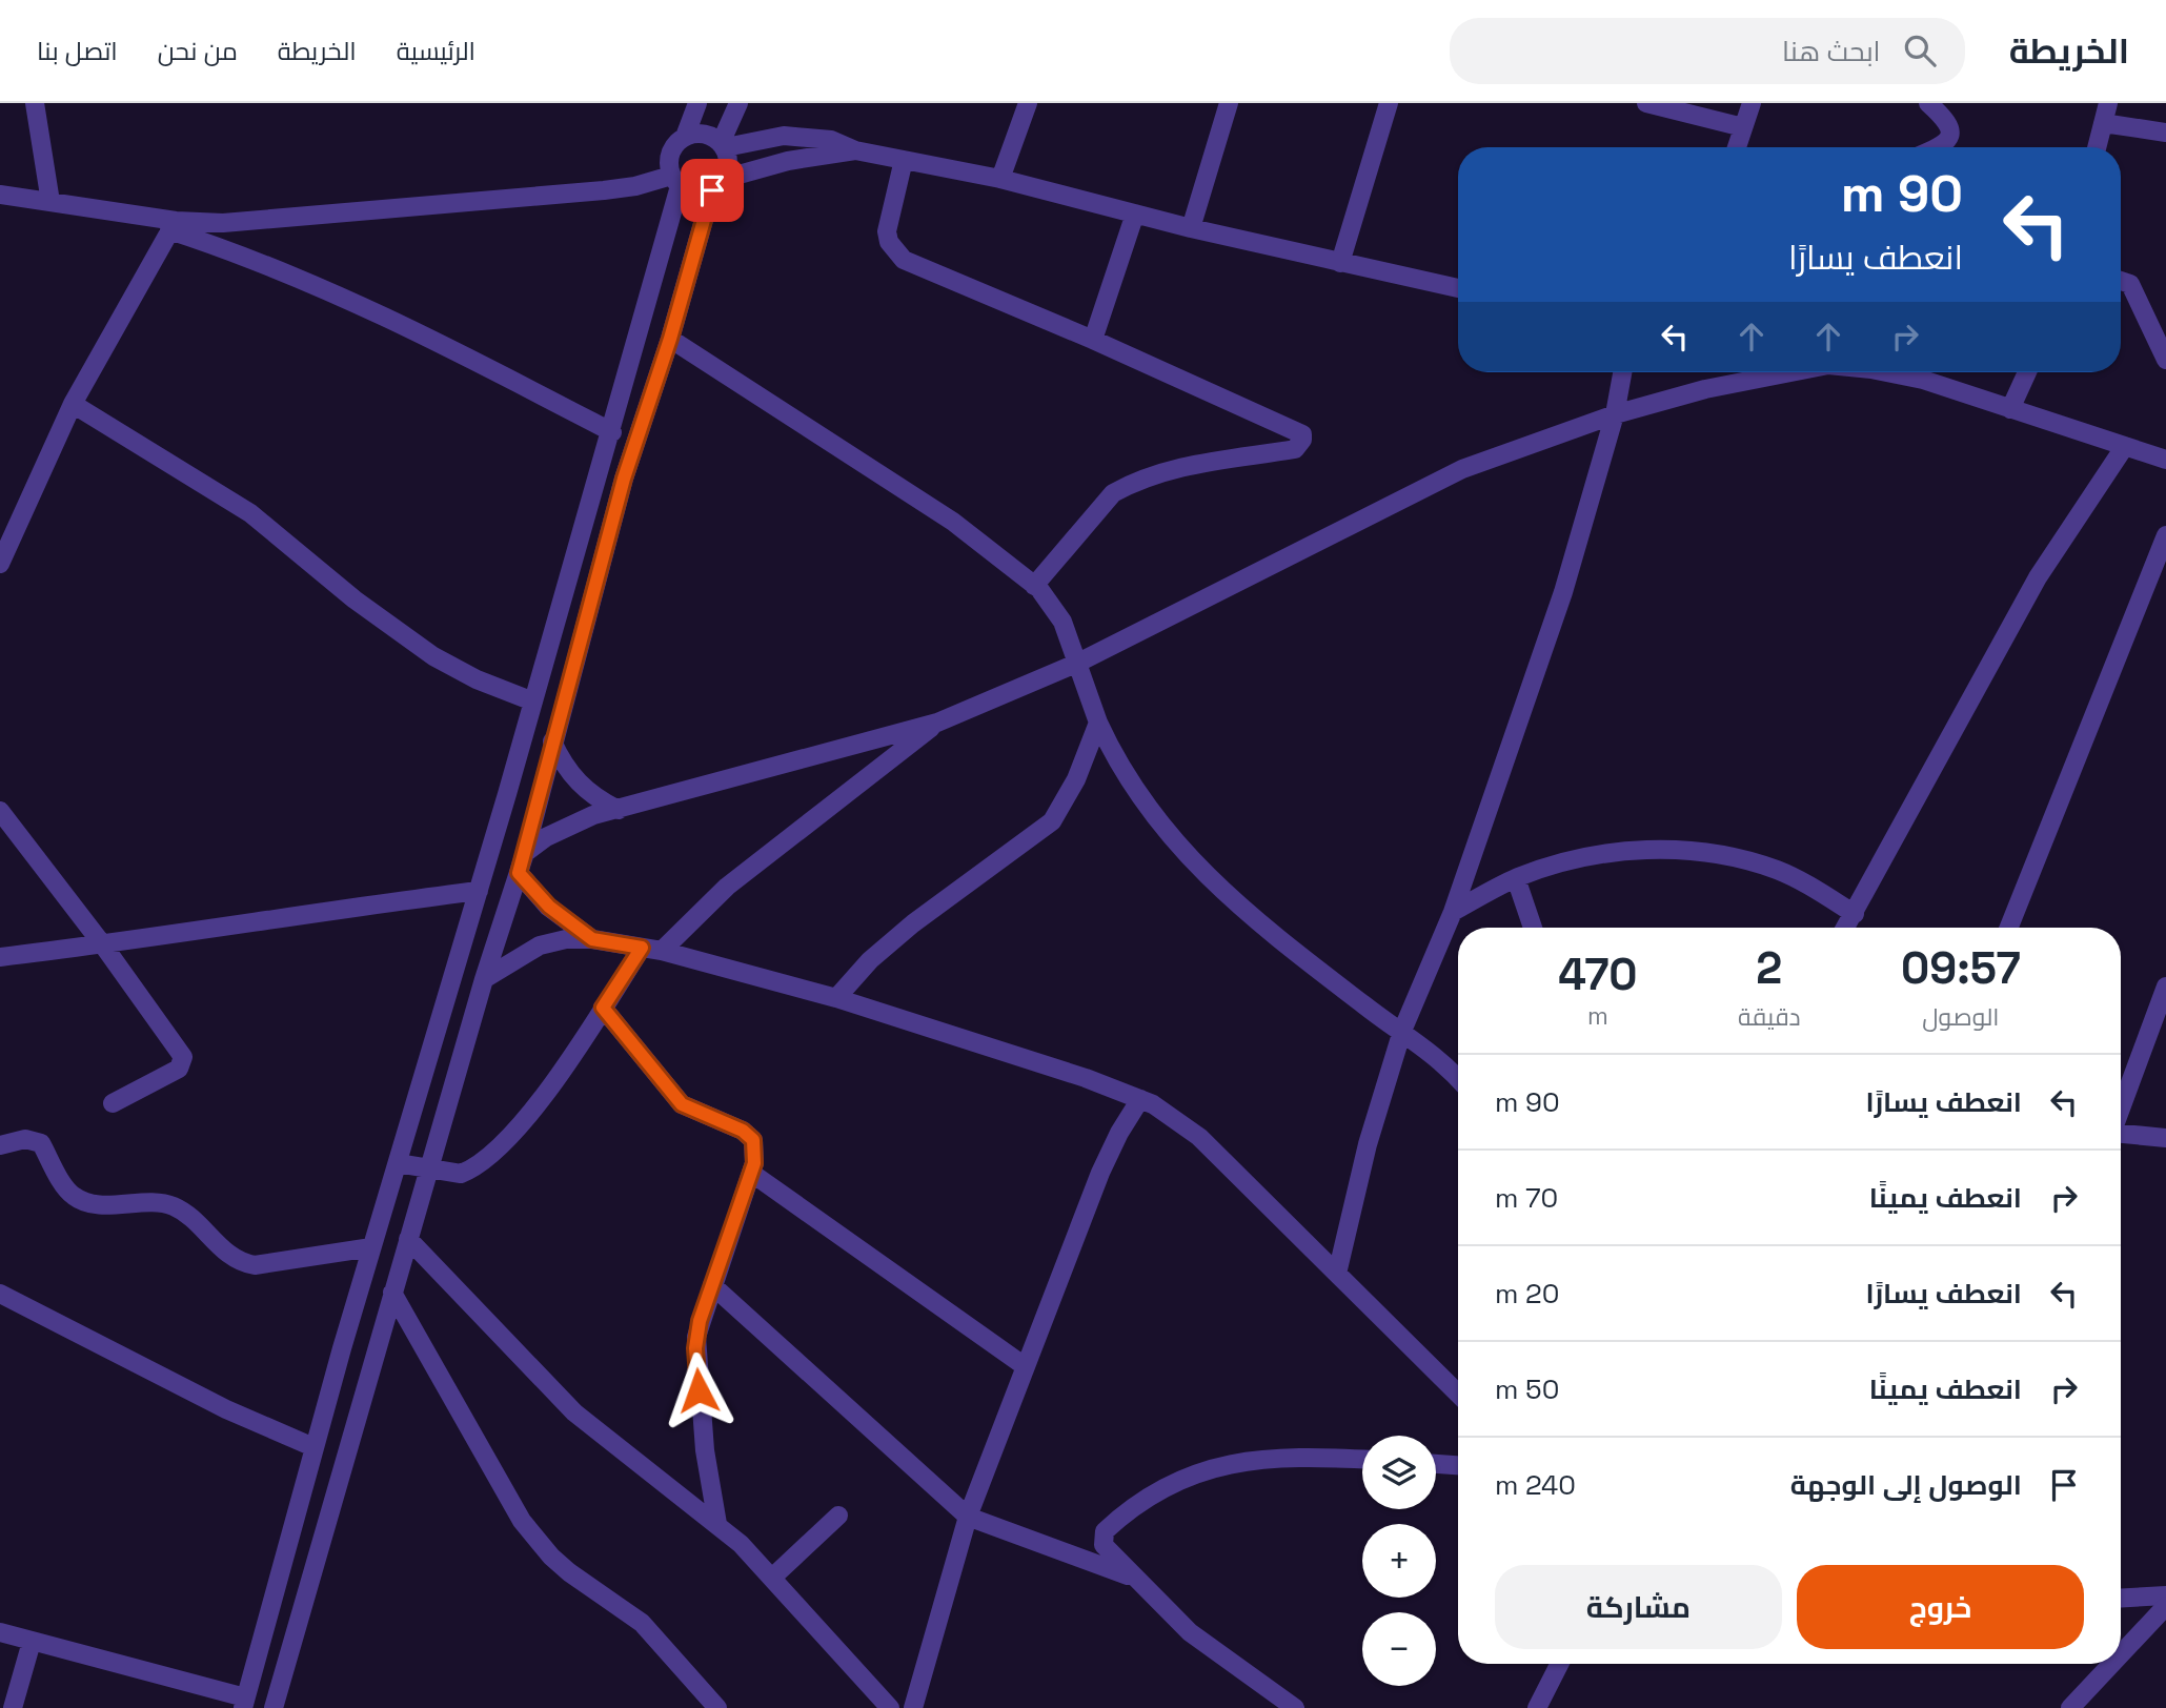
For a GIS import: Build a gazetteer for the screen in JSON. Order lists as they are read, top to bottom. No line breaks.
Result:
{"page":{"header":"الخريطة","search":"ابحث هنا","nav":["الرئيسية","الخريطة","من نحن","اتصل بنا"],"turn":["90 m","انعطف يسارًا"],"eta":["09:57","الوصول","2","دقيقة","470","m"],"list":[{"name":"انعطف يسارًا","value":"90 m"},{"name":"انعطف يمينًا","value":"70 m"},{"name":"انعطف يسارًا","value":"20 m"},{"name":"انعطف يمينًا","value":"50 m"},{"name":"الوصول إلى الوجهة","value":"240 m"}],"map_buttons":["+","−"],"buttons":["خروج","مشاركة"]}}
